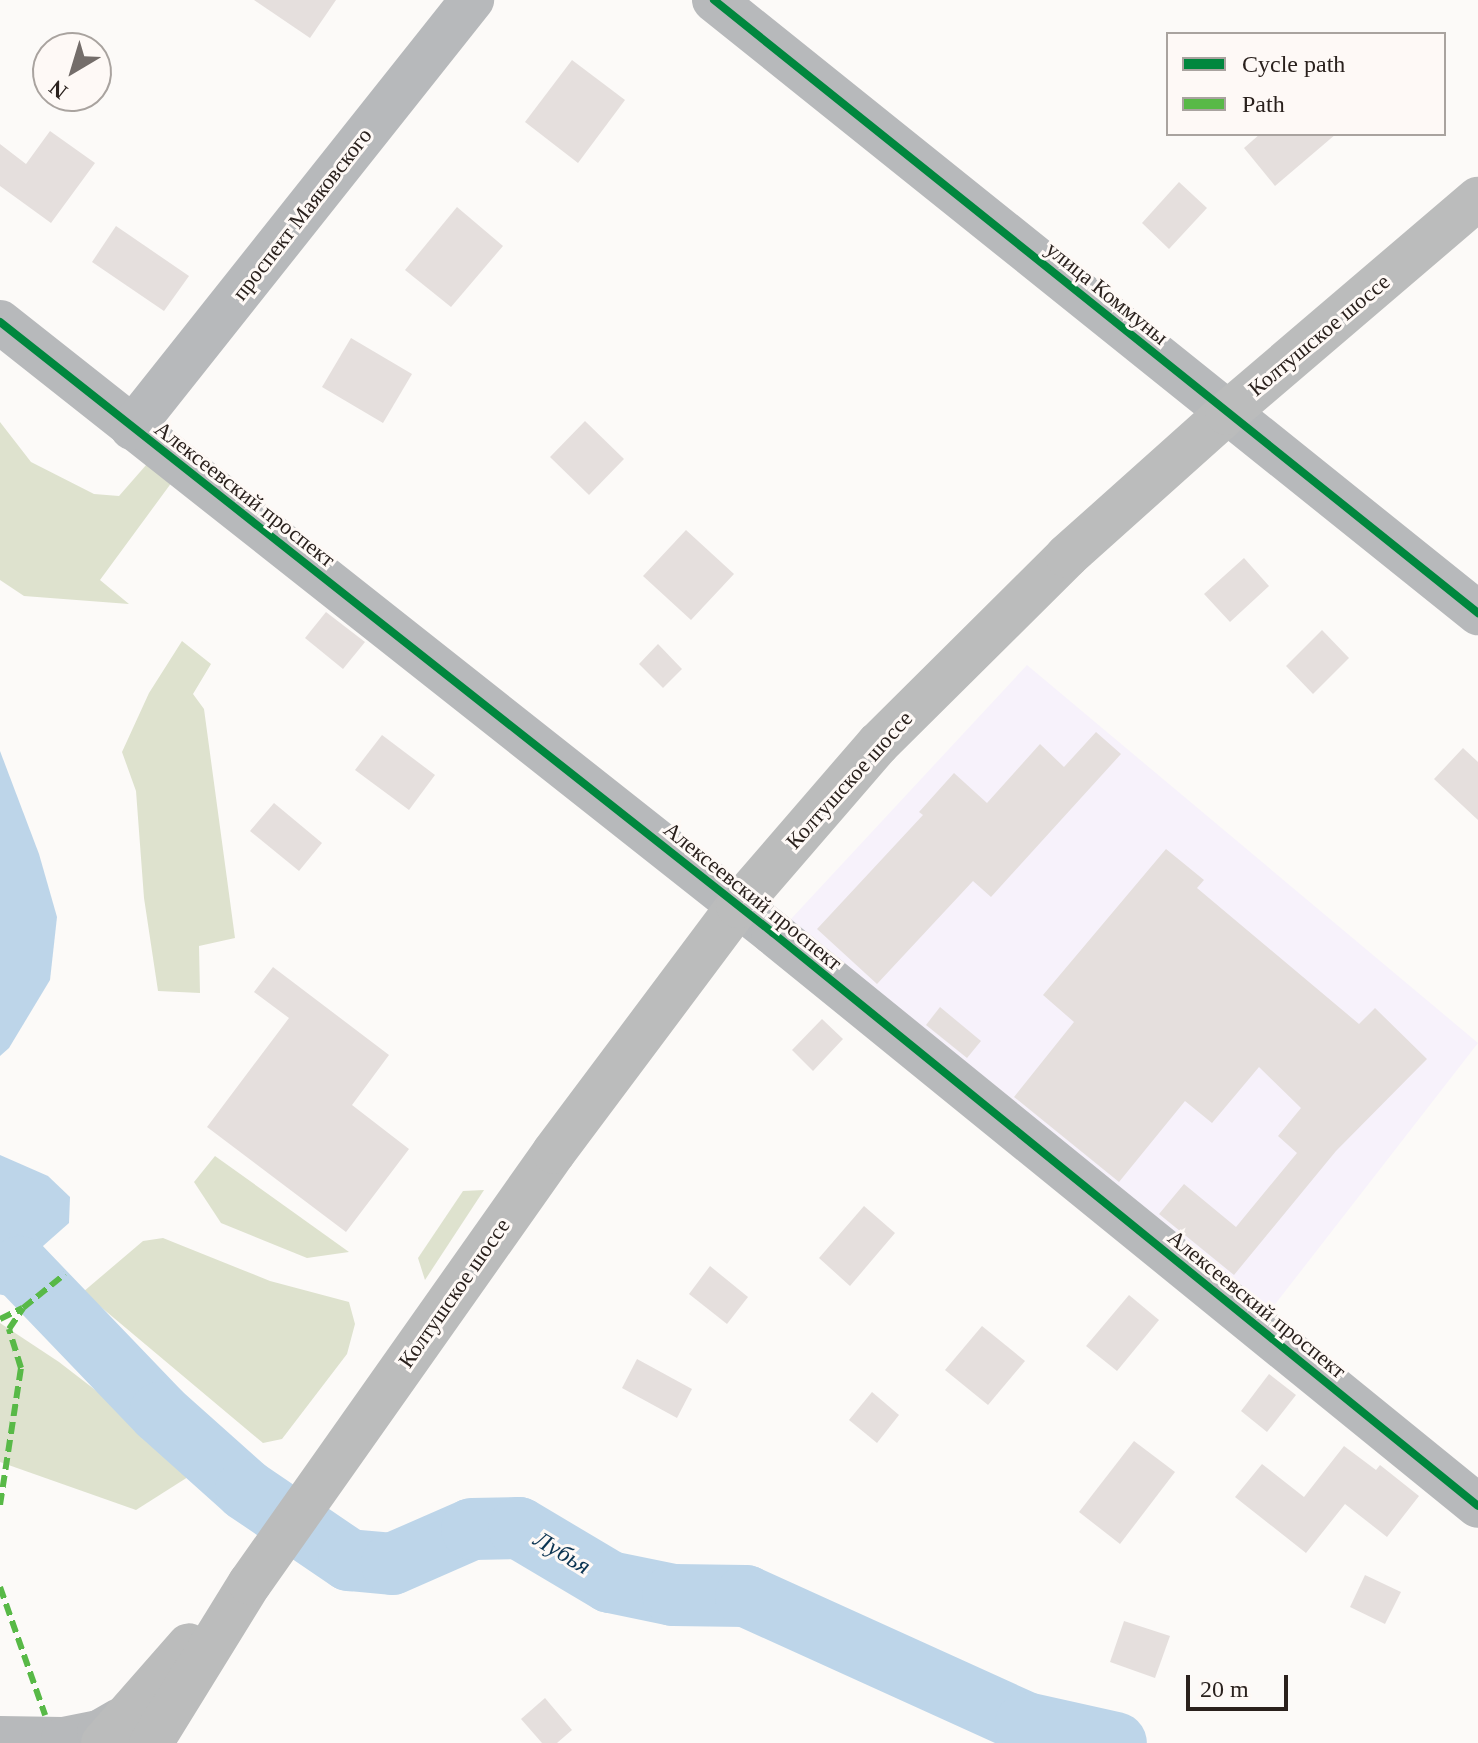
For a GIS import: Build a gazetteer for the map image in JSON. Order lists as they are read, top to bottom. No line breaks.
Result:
{"streets":{"main road":["Колтушское шоссе"],"street":["проспект Маяковского","улица Коммуны","Алексеевский проспект"]},"crossings":[["проспект Маяковского","Алексеевский проспект"],["улица Коммуны","Колтушское шоссе"],["Колтушское шоссе","Алексеевский проспект"]],"water":["Лубья"],"legend":["Cycle path","Path"],"scale_bar":"20 m","north":"bottom left"}
